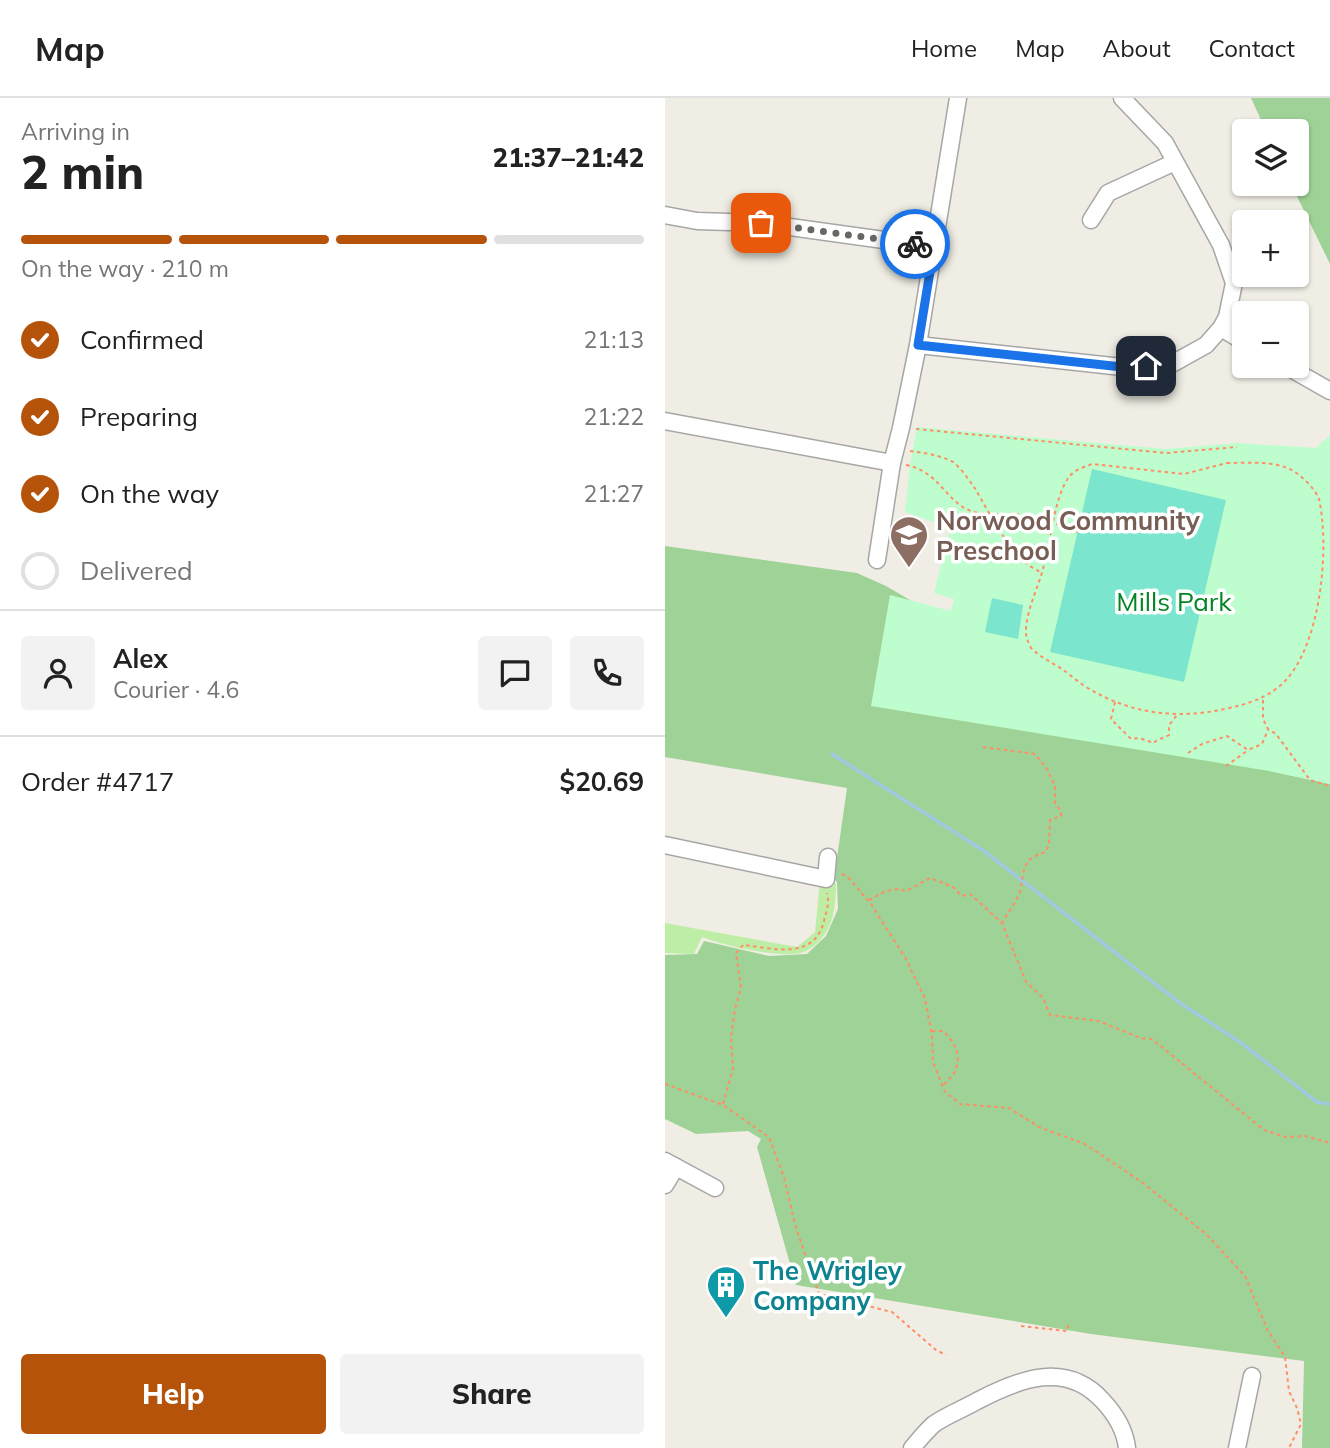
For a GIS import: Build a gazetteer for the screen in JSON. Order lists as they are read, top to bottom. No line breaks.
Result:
{"parks":["Mills Park"],"places":{"school or university":["Norwood Community Preschool"],"building":["The Wrigley Company"]},"page":{"header":"Map","nav":["Home","Map","About","Contact"],"heading":["2 min","Arriving in","21:37–21:42"],"panel":["Alex","Courier · 4.6","Order #4717","$20.69"],"map_buttons":["+","−"],"bar":"On the way · 210 m","list":[["Confirmed","21:13"],["Preparing","21:22"],["On the way","21:27"],"Delivered"],"buttons":["Help","Share"]}}
